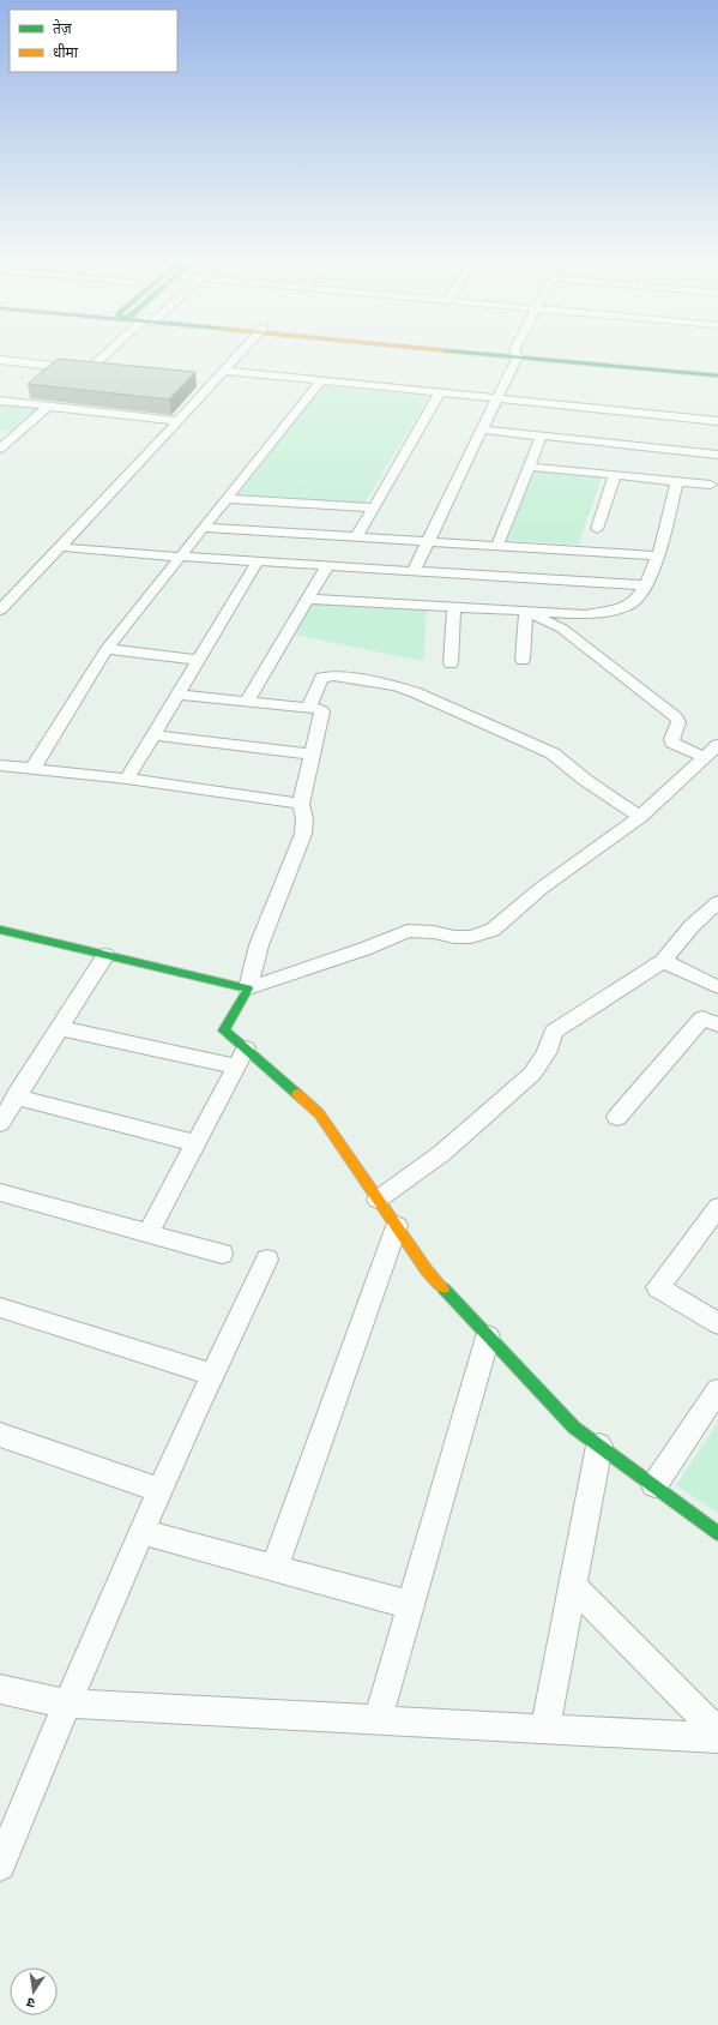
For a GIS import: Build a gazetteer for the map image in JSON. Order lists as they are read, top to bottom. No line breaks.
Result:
{"legend":["तेज़","धीमा"],"north":"bottom"}
